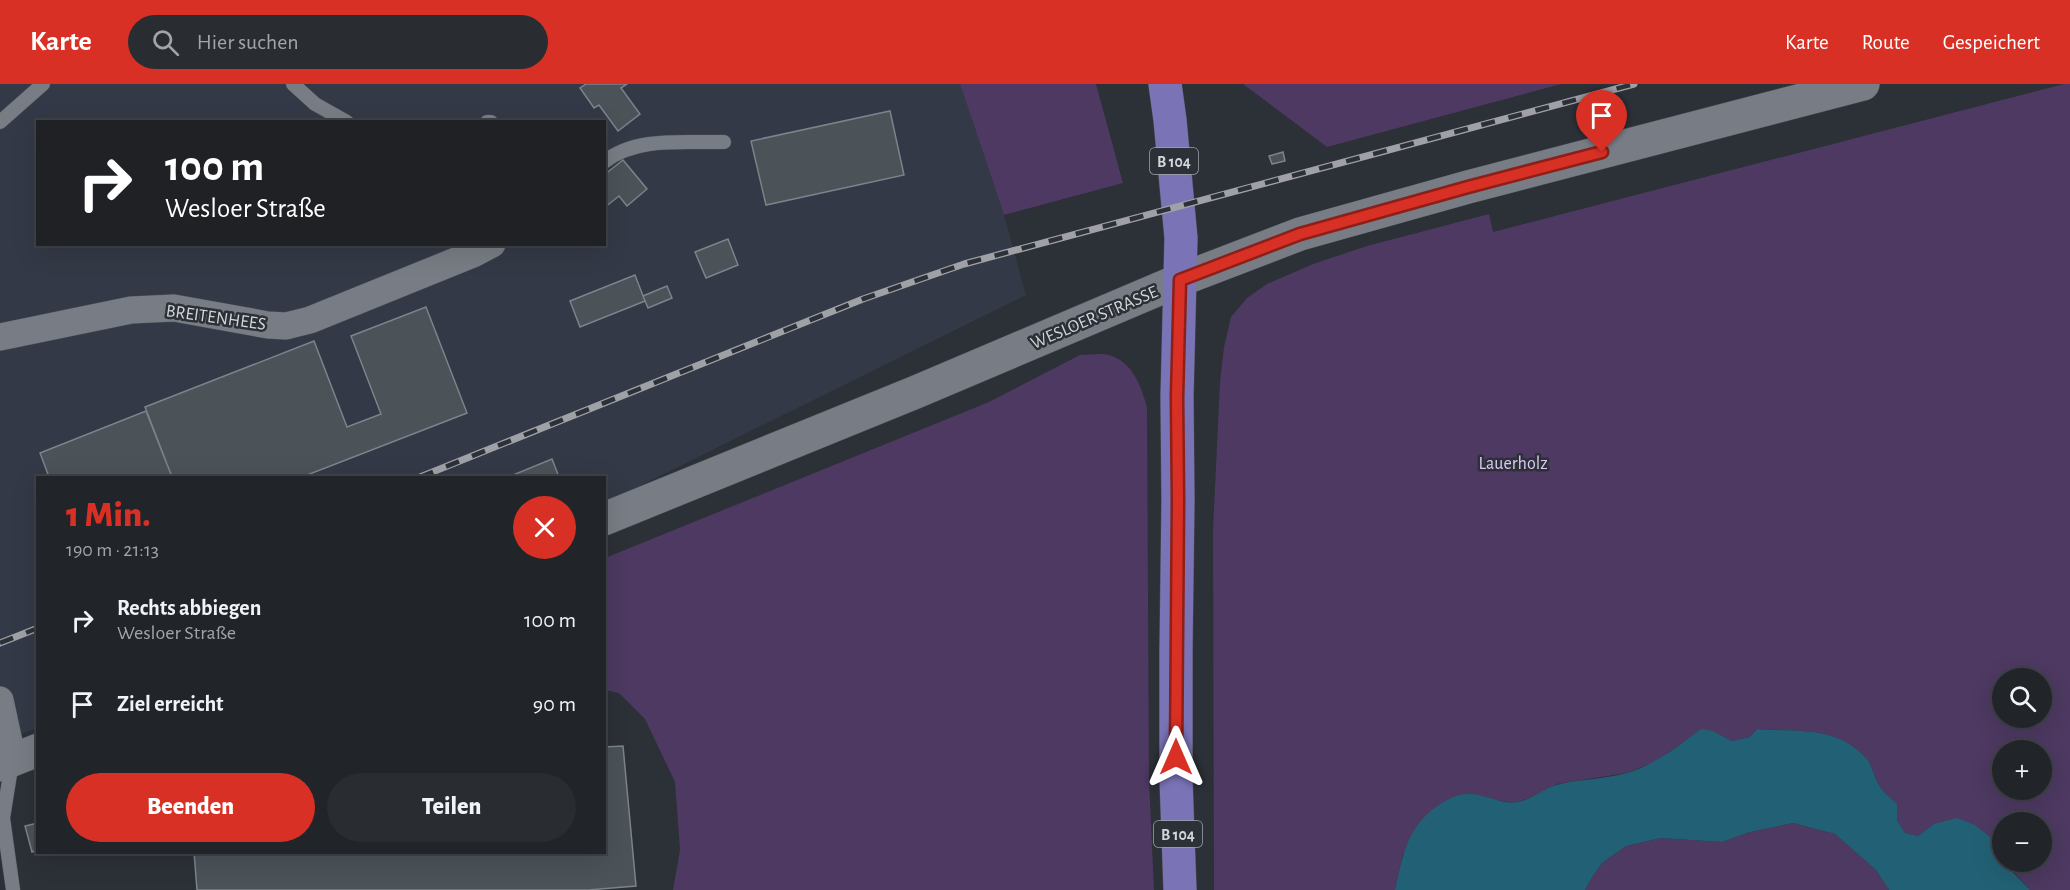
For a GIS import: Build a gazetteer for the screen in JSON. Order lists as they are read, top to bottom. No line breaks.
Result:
{"streets":{"main road":["B 104","WESLOER STRASSE"],"street":["BREITENHEES"]},"crossings":[["B 104","WESLOER STRASSE"]],"parks":["Lauerholz"],"page":{"header":"Karte","search":"Hier suchen","nav":["Karte","Route","Gespeichert"],"turn":["100 m","Wesloer Straße"],"heading":["1 Min.","190 m · 21:13"],"list":[{"name":"Rechts abbiegen","note":"Wesloer Straße","value":"100 m"},{"name":"Ziel erreicht","value":"90 m"}],"map_buttons":["+","−"],"buttons":["Beenden","Teilen"]}}
